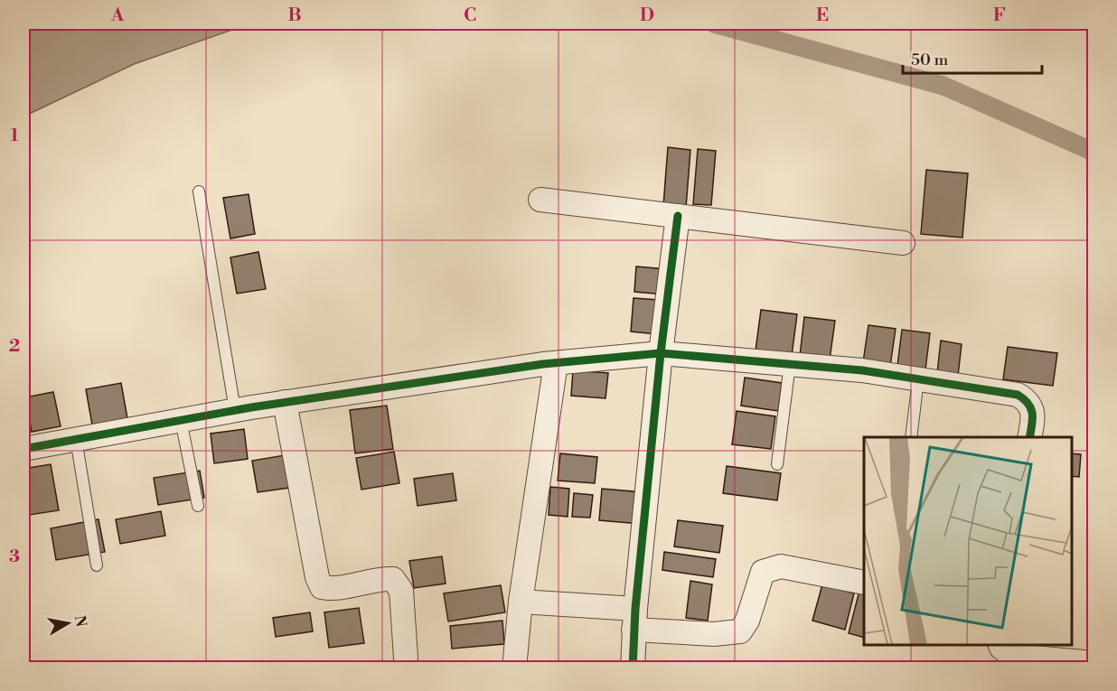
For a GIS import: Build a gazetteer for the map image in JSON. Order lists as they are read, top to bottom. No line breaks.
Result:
{"scale_bar":"50 m","north":"right","grid":{"columns":["A","B","C","D","E","F"],"rows":["1","2","3"]}}
